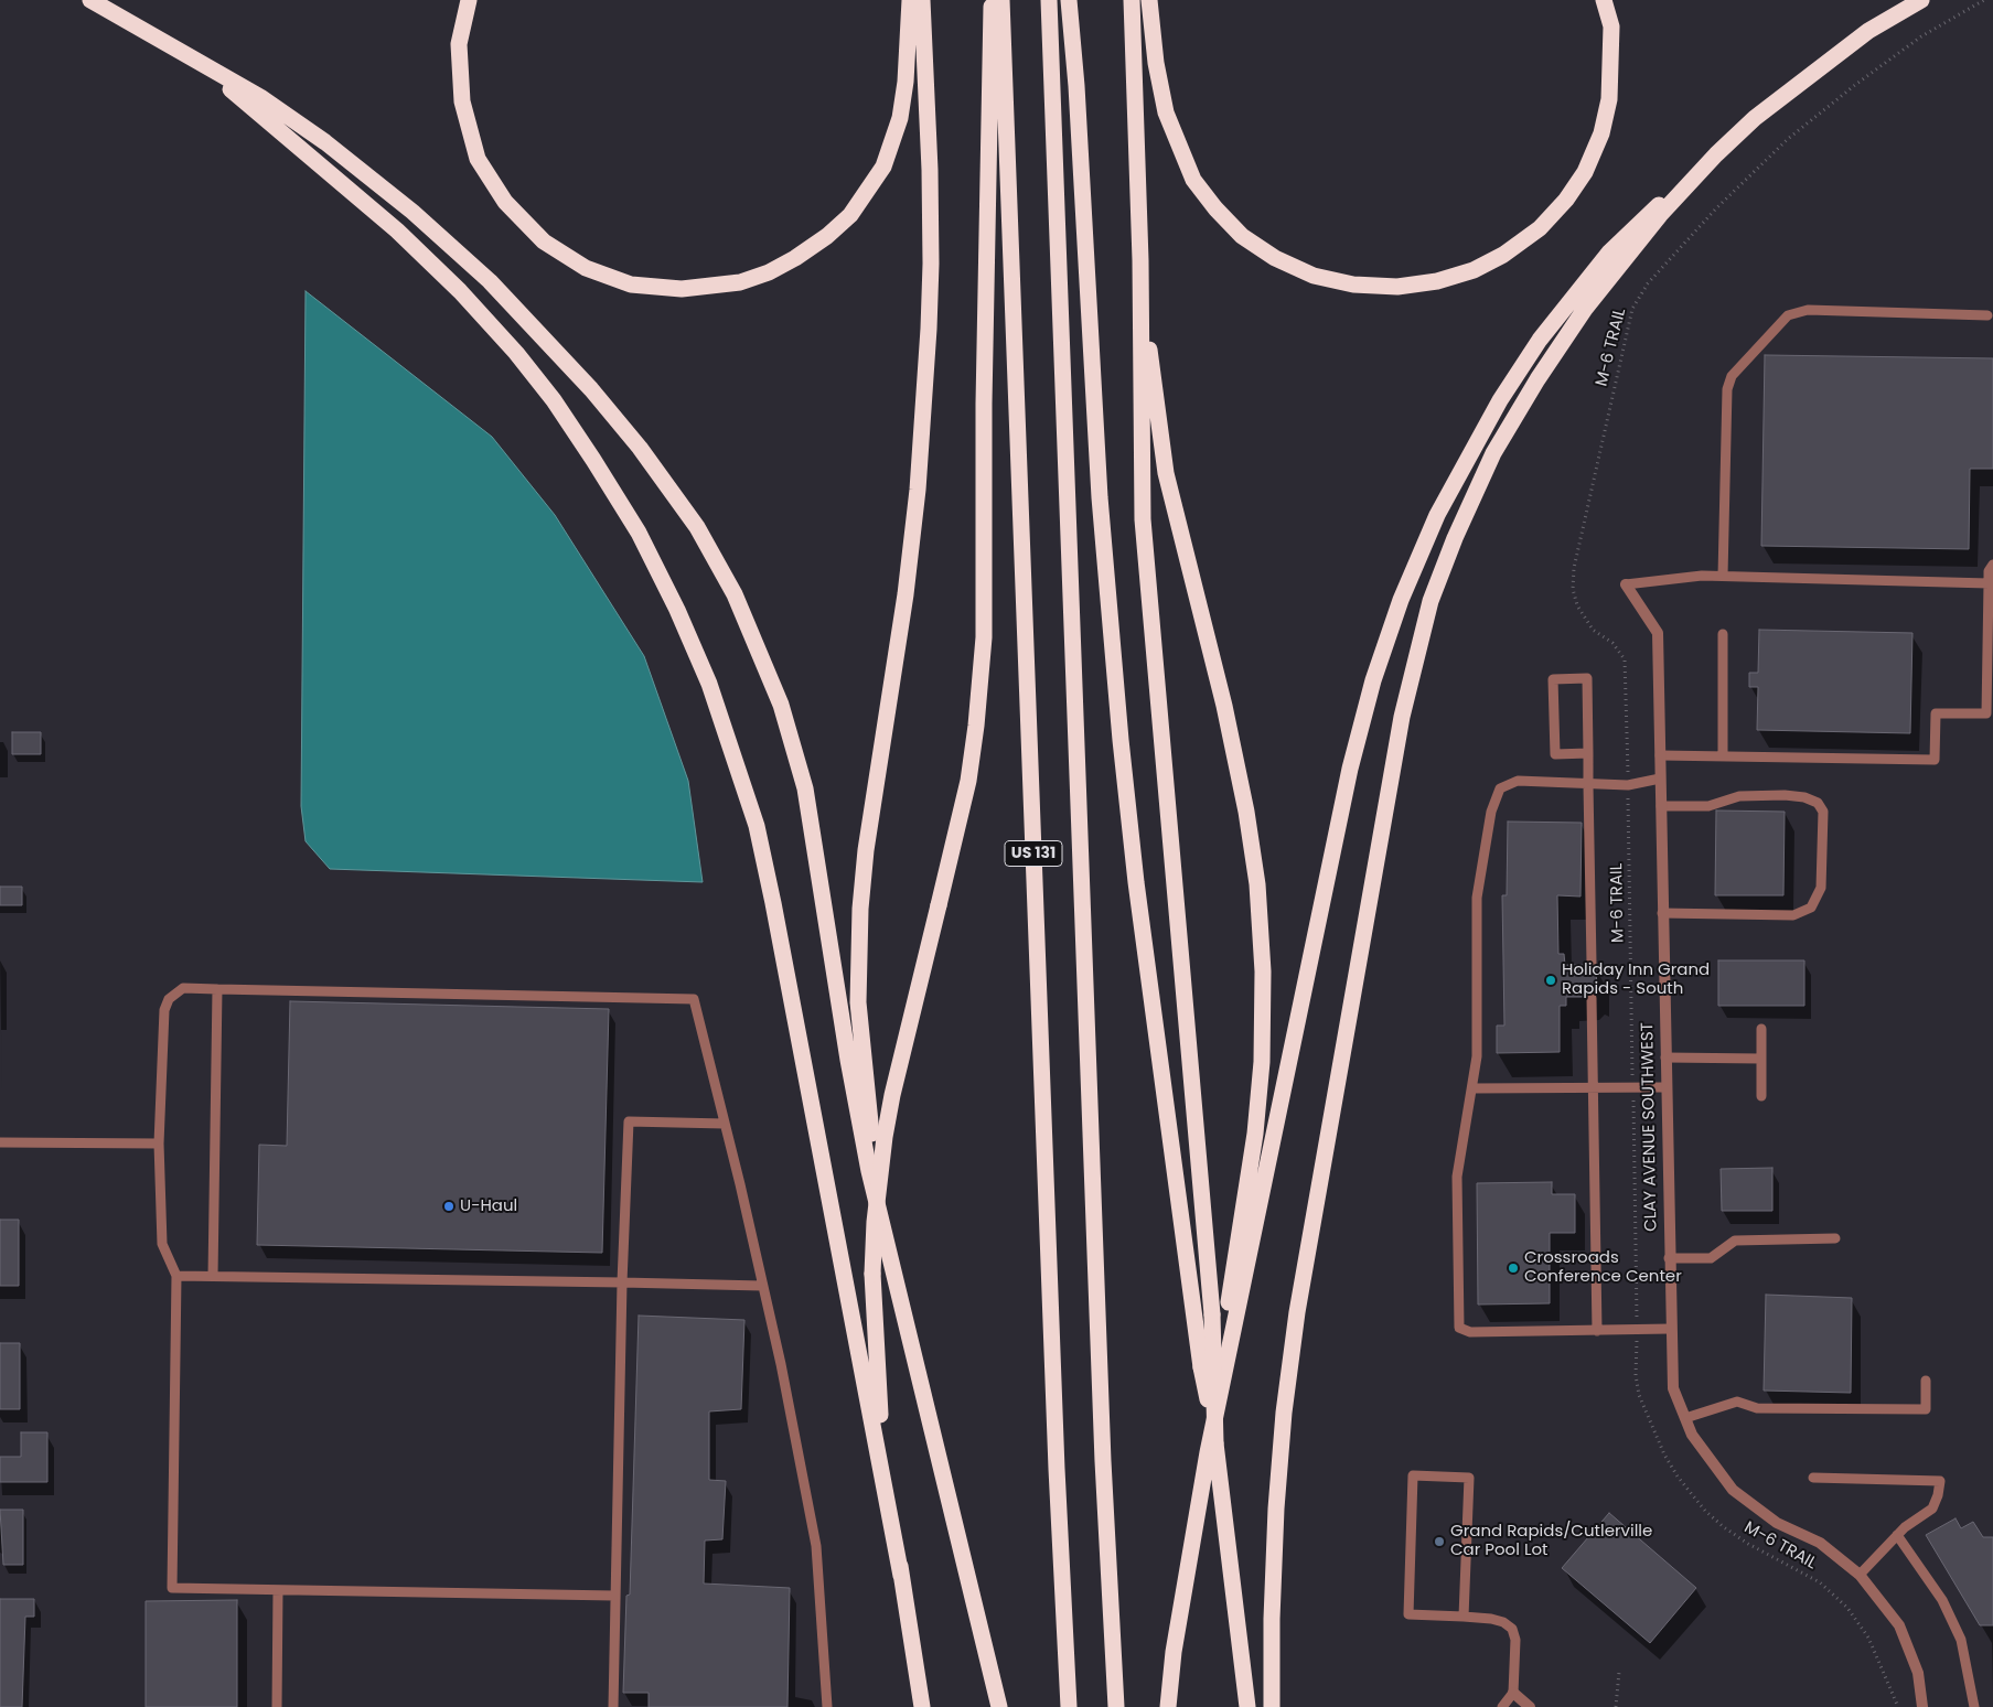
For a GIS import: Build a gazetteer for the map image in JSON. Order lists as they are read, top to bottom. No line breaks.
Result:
{"streets":{"highway":["US 131"],"street":["CLAY AVENUE SOUTHWEST"],"path":["M-6 TRAIL"]},"places":["Holiday Inn Grand Rapids - South","U-Haul","Crossroads Conference Center","Grand Rapids/Cutlerville Car Pool Lot"]}
